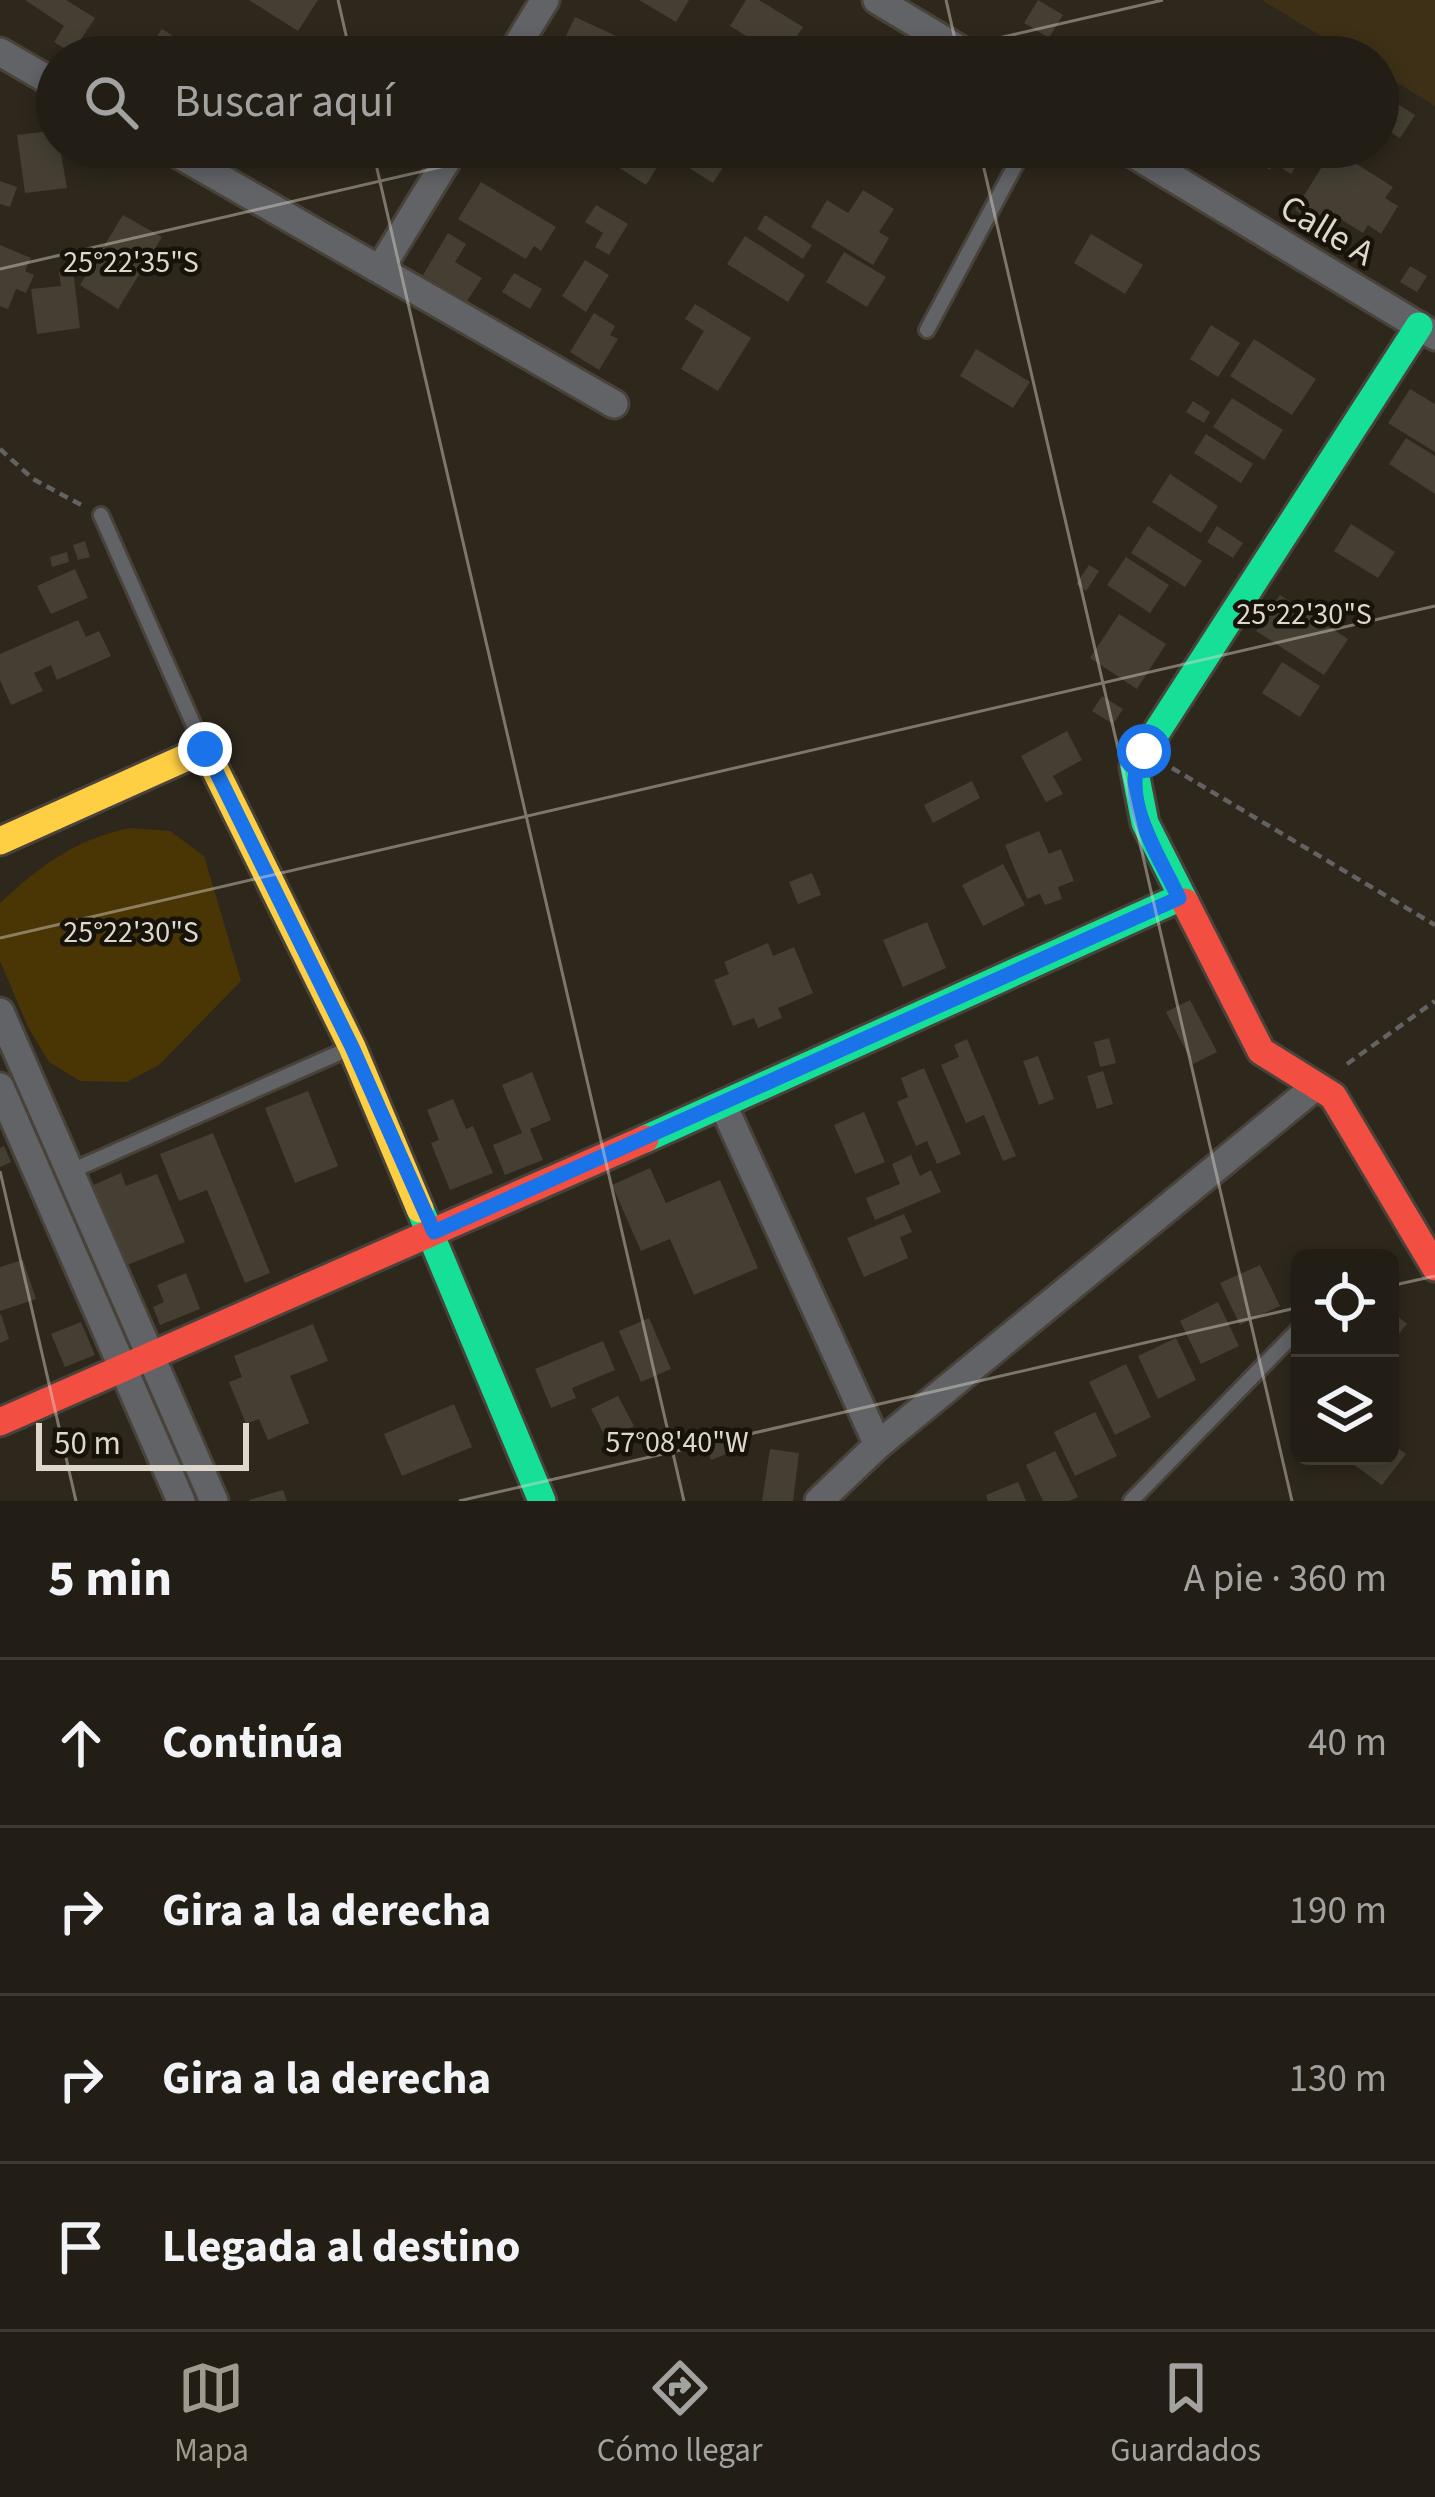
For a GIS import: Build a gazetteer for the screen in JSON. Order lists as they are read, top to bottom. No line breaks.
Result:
{"streets":{"street":["Calle A"]},"scale_bar":"50 m","page":{"search":"Buscar aquí","scale":"50 m","heading":["5 min","A pie · 360 m"],"list":[["Continúa","40 m"],["Gira a la derecha","190 m"],["Gira a la derecha","130 m"],"Llegada al destino"],"nav":["Mapa","Cómo llegar","Guardados"]},"coordinates":["25°22'35\"S","25°22'30\"S","57°08'40\"W"]}
